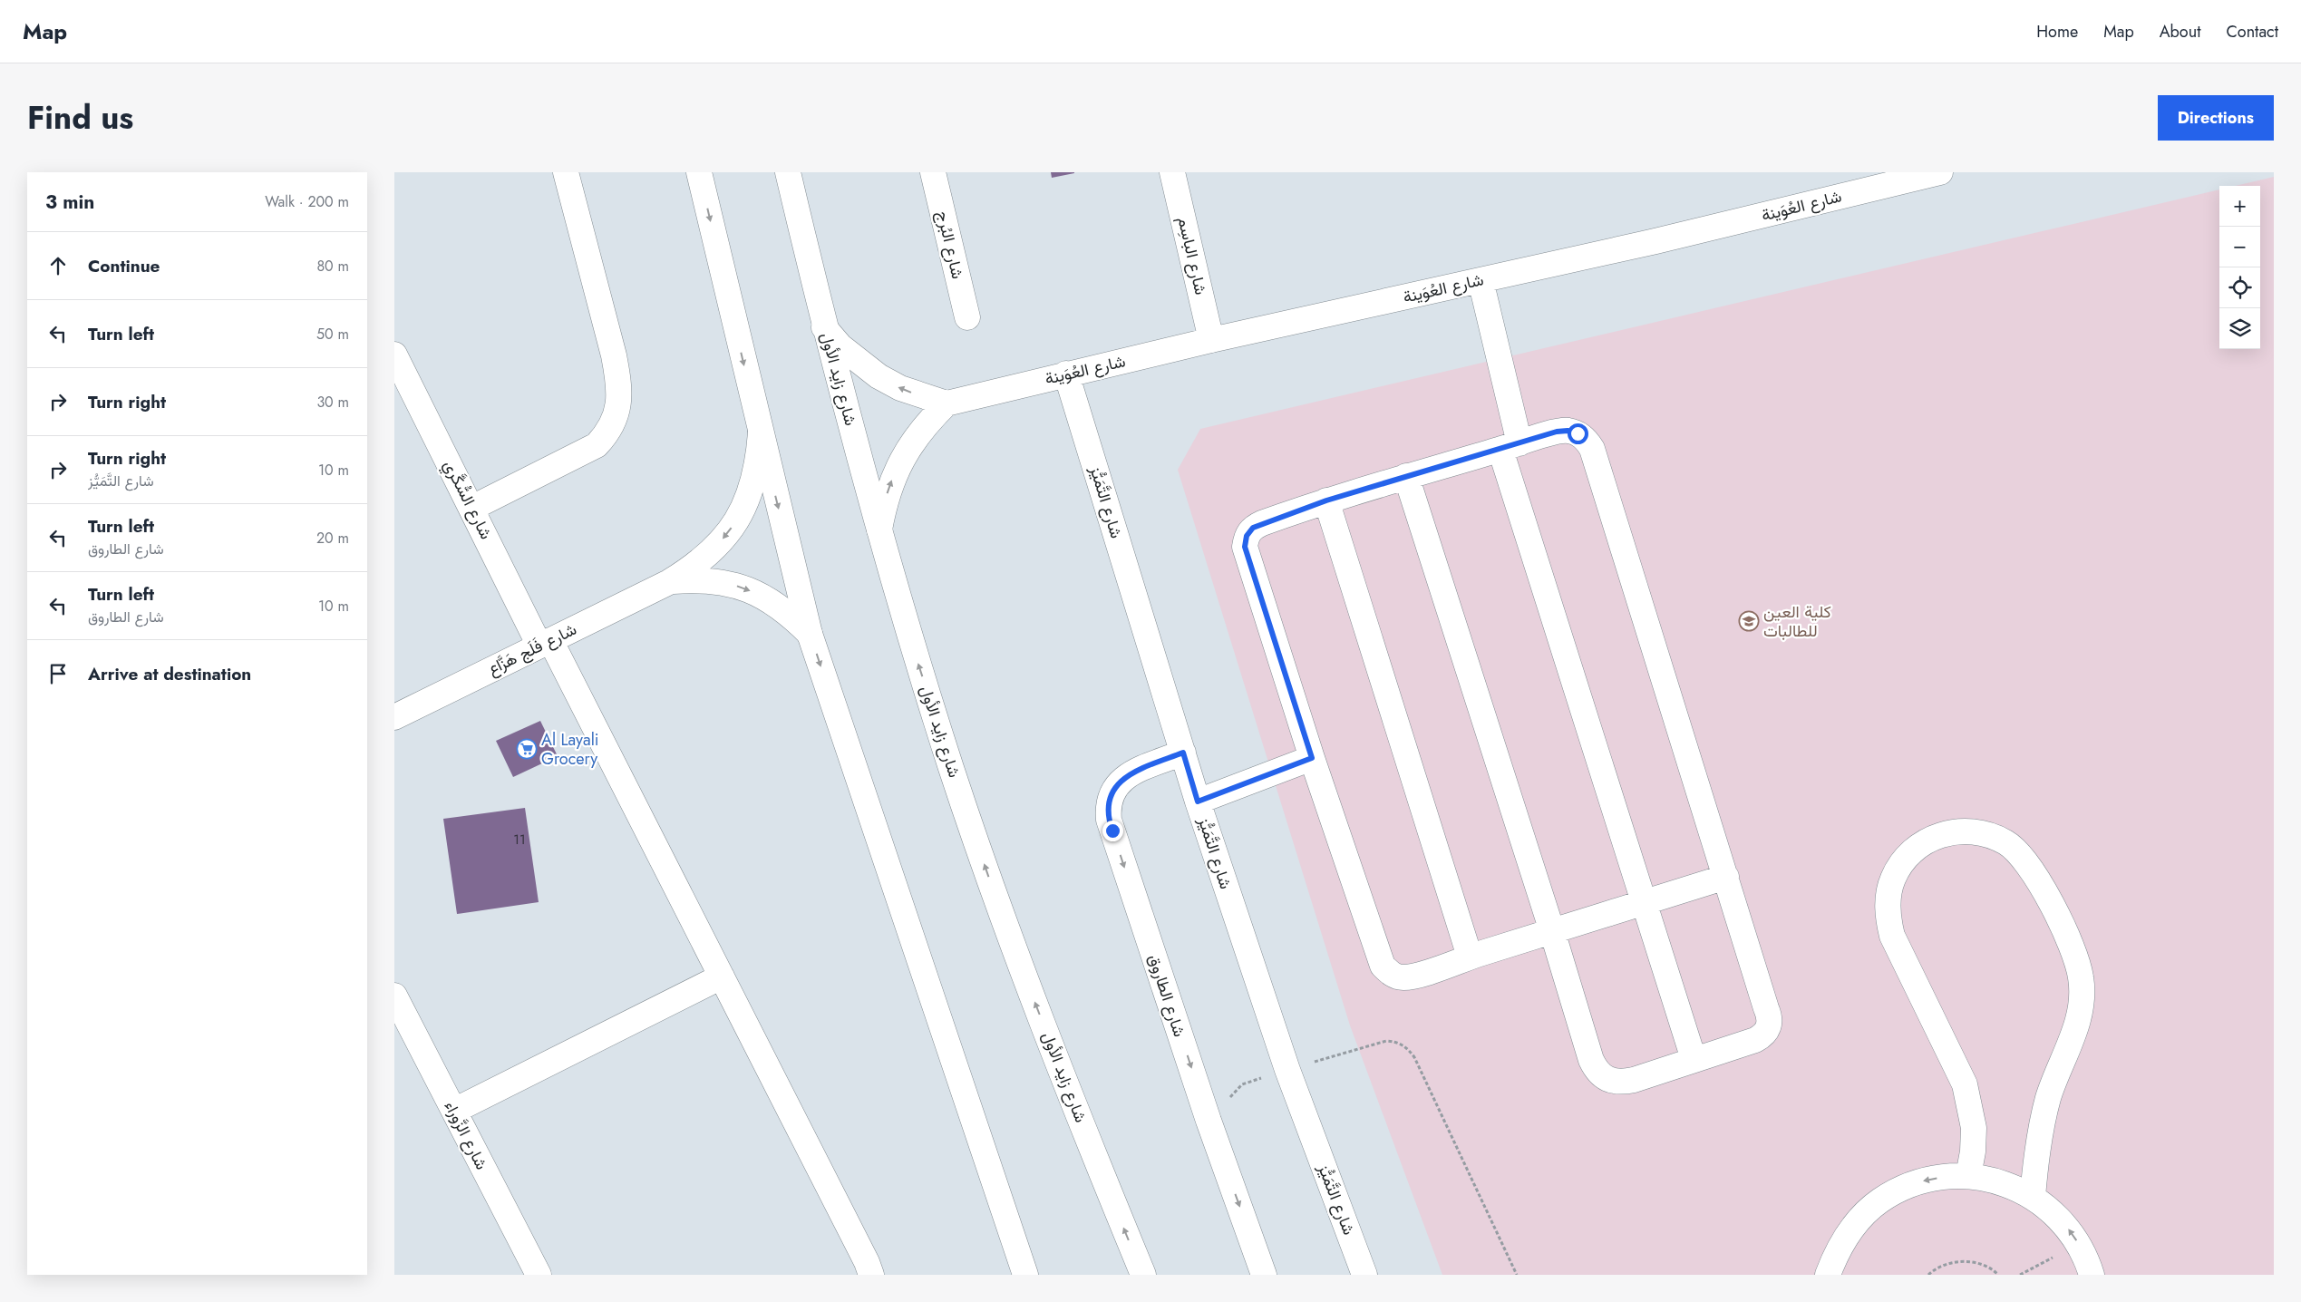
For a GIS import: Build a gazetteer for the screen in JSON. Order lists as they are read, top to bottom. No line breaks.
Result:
{"streets":{"street":["شارع العُوَينة","شارع البُرج","شارع الباسِم","شارع زايد الأول","شارع السُّكَّري","شارع التَّمَيُّز","شارع فَلَج هَزَّاع","شارع الطاروق","شارع الزَّوراء"]},"crossings":[["شارع العُوَينة","شارع الباسِم"],["شارع العُوَينة","شارع زايد الأول"],["شارع العُوَينة","شارع التَّمَيُّز"],["شارع السُّكَّري","شارع فَلَج هَزَّاع"],["شارع التَّمَيُّز","شارع الطاروق"]],"places":{"school or university":["كلية العين للطالبات"],"supermarket":["Al Layali Grocery"]},"house_numbers":["11"],"page":{"header":"Map","nav":["Home","Map","About","Contact"],"title":"Find us","buttons":"Directions","heading":["3 min","Walk · 200 m"],"map_buttons":["+","−"],"list":[["Continue","80 m"],["Turn left","50 m"],["Turn right","30 m"],["Turn right","شارع التَّمَيُّز","10 m"],["Turn left","شارع الطاروق","20 m"],["Turn left","شارع الطاروق","10 m"],"Arrive at destination"]}}
